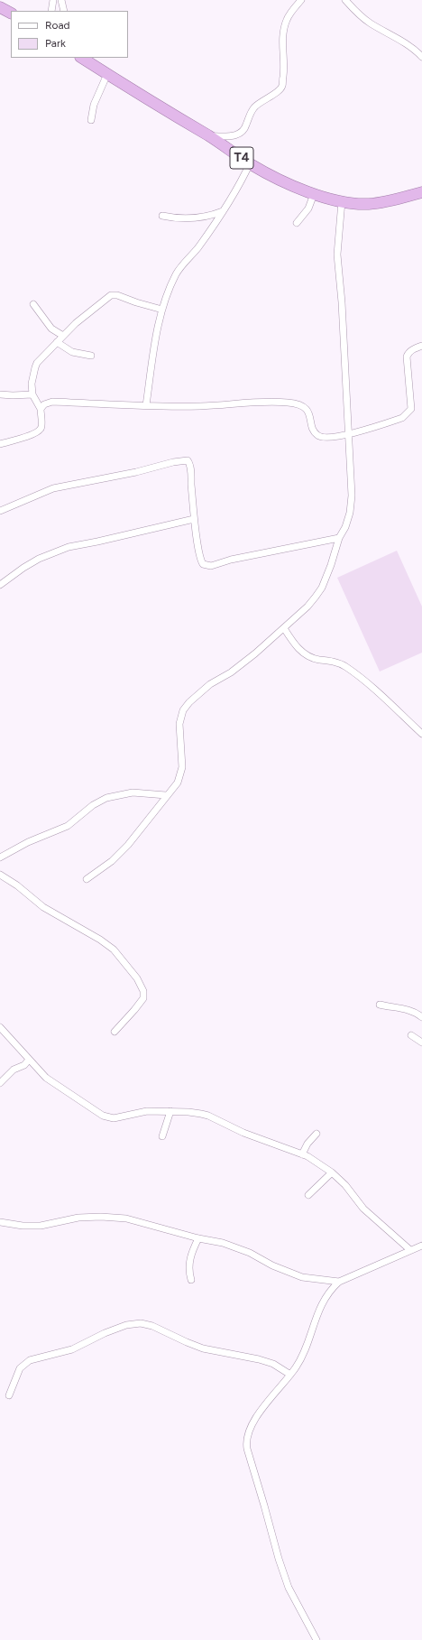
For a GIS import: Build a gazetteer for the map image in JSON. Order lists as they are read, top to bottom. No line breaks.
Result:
{"streets":{"highway":["T4"]},"legend":["Road","Park"]}
